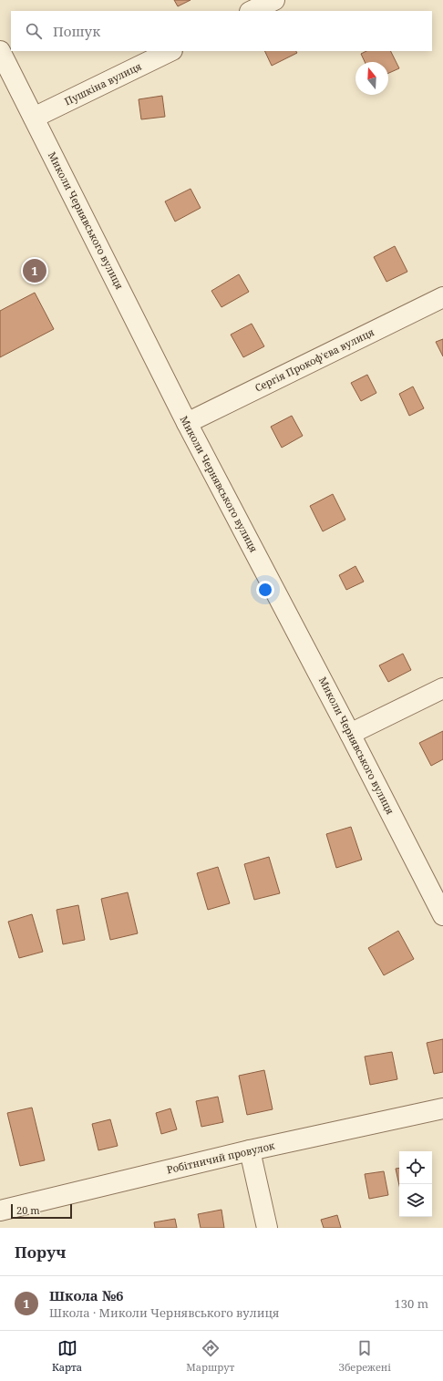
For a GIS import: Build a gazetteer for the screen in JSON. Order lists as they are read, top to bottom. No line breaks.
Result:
{"streets":{"street":["Пушкіна вулиця","Миколи Чернявського вулиця","Сергія Прокоф'єва вулиця","Робітничий провулок"]},"crossings":[["Пушкіна вулиця","Миколи Чернявського вулиця"],["Миколи Чернявського вулиця","Сергія Прокоф'єва вулиця"]],"scale_bar":"20 m","north":"top","page":{"search":"Пошук","pins":"1","scale":"20 m","heading":"Поруч","list":[{"mark":"1","name":"Школа №6","note":"Школа · Миколи Чернявського вулиця","value":"130 m"}],"nav":["Карта","Маршрут","Збережені"]}}
